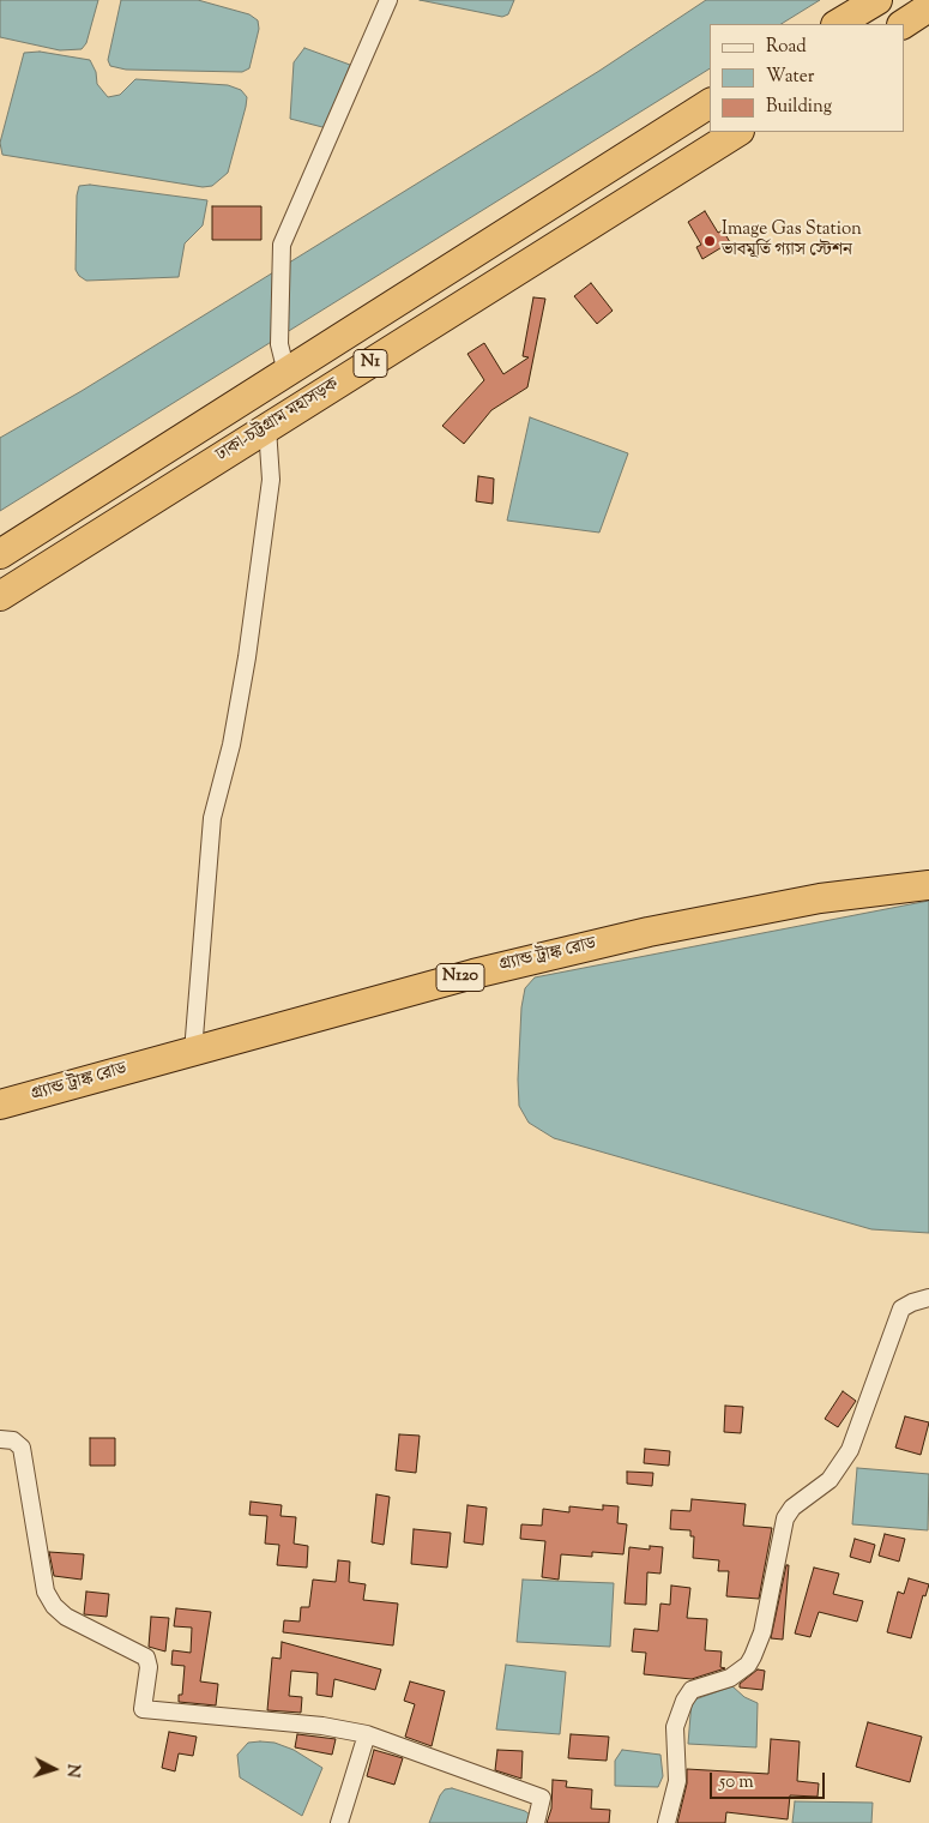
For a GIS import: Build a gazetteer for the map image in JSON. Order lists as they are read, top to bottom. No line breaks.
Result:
{"streets":{"highway":["N1","ঢাকা-চট্টগ্রাম মহাসড়ক","গ্র্যান্ড ট্রাঙ্ক রোড","N120"]},"places":["Image Gas Station ভাবমূর্তি গ্যাস স্টেশন"],"legend":["Road","Water","Building"],"scale_bar":"50 m","north":"right"}
